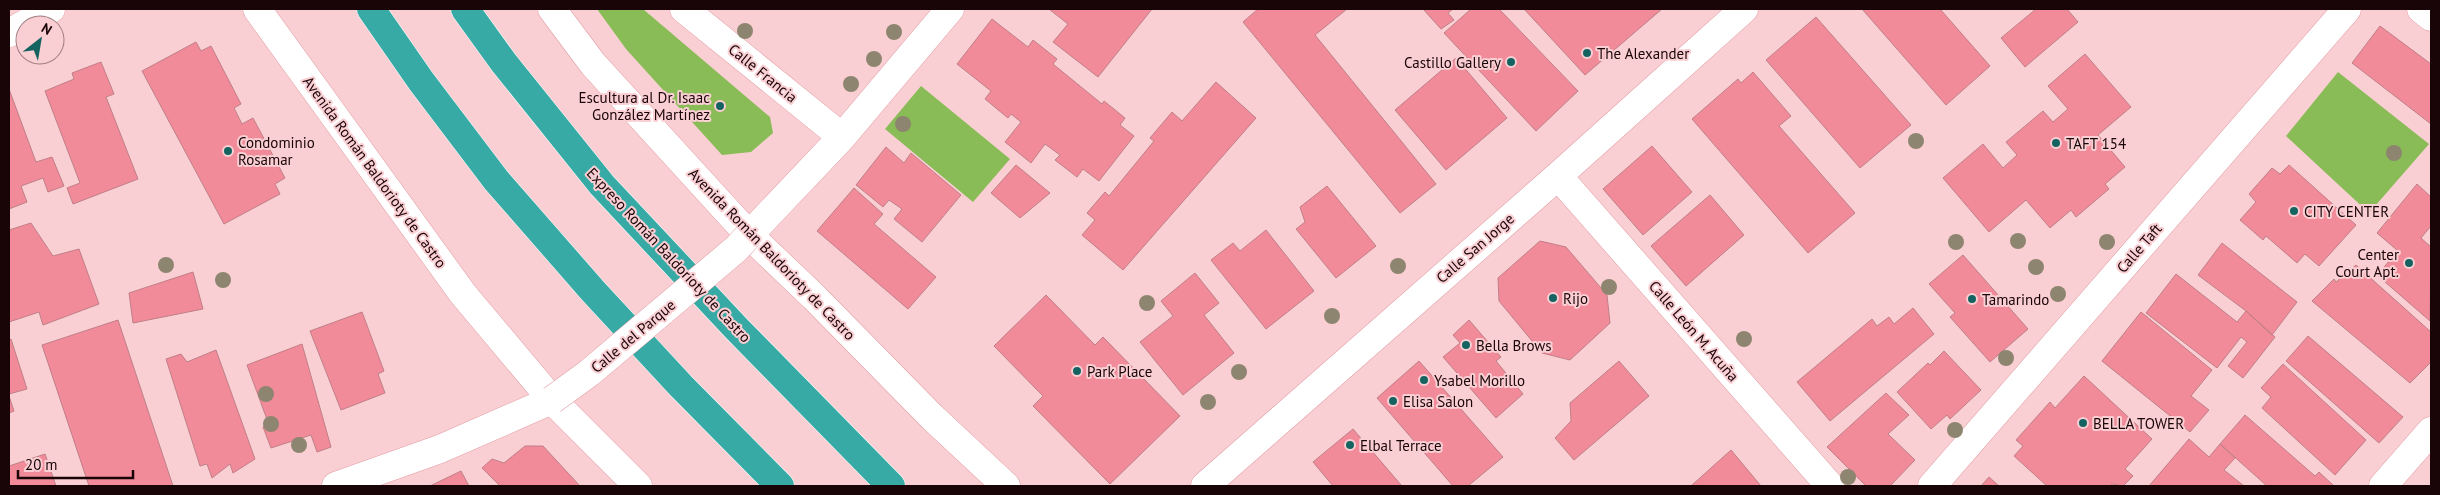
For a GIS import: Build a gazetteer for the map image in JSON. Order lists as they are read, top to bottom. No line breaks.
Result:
{"streets":{"highway":["Expreso Román Baldorioty de Castro"],"street":["Calle Francia","Avenida Román Baldorioty de Castro","Calle San Jorge","Calle Taft","Calle León M. Acuña","Calle del Parque"]},"crossings":[["Calle Francia","Calle del Parque"],["Avenida Román Baldorioty de Castro","Calle del Parque"],["Calle San Jorge","Calle León M. Acuña"]],"places":["The Alexander","Castillo Gallery","Escultura al Dr. Isaac González Martínez","TAFT 154","Condominio Rosamar","CITY CENTER","Center Court Apt.","Rijo","Tamarindo","Bella Brows","Park Place","Ysabel Morillo","Elisa Salon","BELLA TOWER","Elbal Terrace"],"scale_bar":"20 m","north":"top right"}
